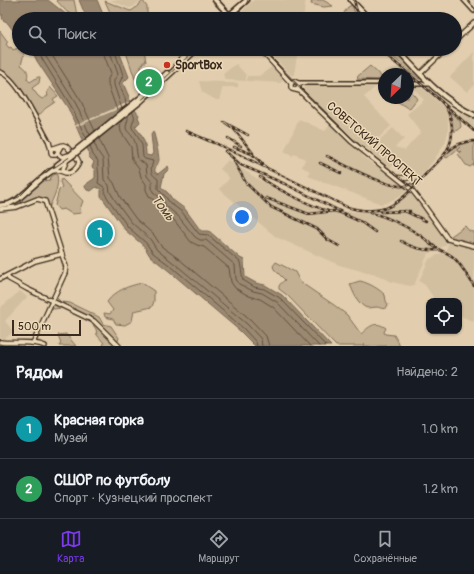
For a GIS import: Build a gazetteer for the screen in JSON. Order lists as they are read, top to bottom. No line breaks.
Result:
{"streets":{"main road":["СОВЕТСКИЙ ПРОСПЕКТ"]},"water":["Томь"],"places":["SportBox"],"scale_bar":"500 m","north":"bottom left","page":{"search":"Поиск","pins":["2","1"],"scale":"500 m","heading":["Рядом","Найдено: 2"],"list":[{"mark":"1","name":"Красная горка","note":"Музей","value":"1.0 km"},{"mark":"2","name":"СШОР по футболу","note":"Спорт · Кузнецкий проспект","value":"1.2 km"}],"nav":["Карта","Маршрут","Сохранённые"]}}
